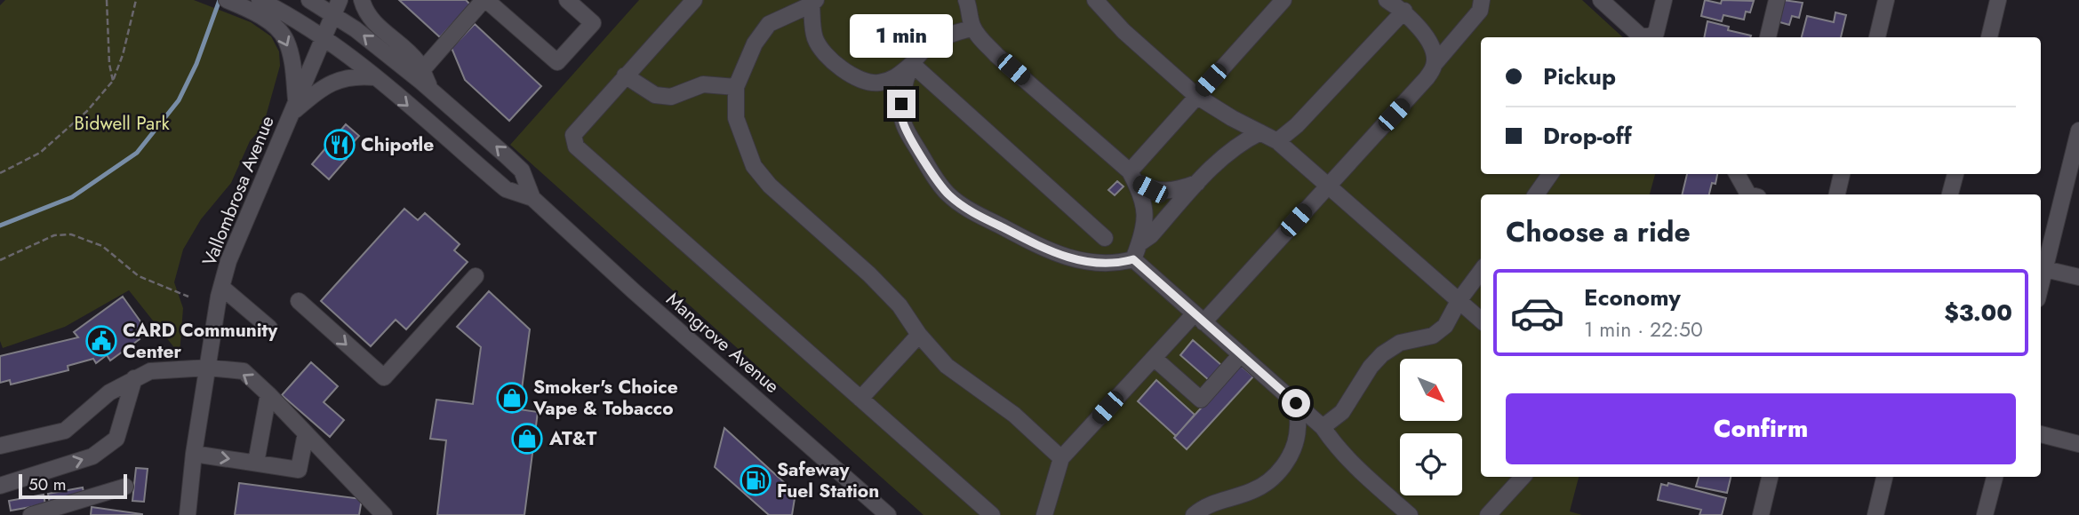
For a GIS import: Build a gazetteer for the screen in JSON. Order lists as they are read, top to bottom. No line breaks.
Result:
{"streets":{"street":["Vallombrosa Avenue","Mangrove Avenue"]},"crossings":[["Vallombrosa Avenue","Mangrove Avenue"]],"parks":["Bidwell Park"],"places":{"restaurant":["Chipotle"],"public building":["CARD Community Center"],"shop":["Smoker's Choice Vape & Tobacco","AT&T"],"fuel station":["Safeway Fuel Station"]},"scale_bar":"50 m","north":"bottom right","page":{"bubble":"1 min","banner":["Pickup","Drop-off"],"heading":"Choose a ride","list":[{"name":"Economy","note":"1 min · 22:50","value":"$3.00"}],"buttons":"Confirm","scale":"50 m"}}
